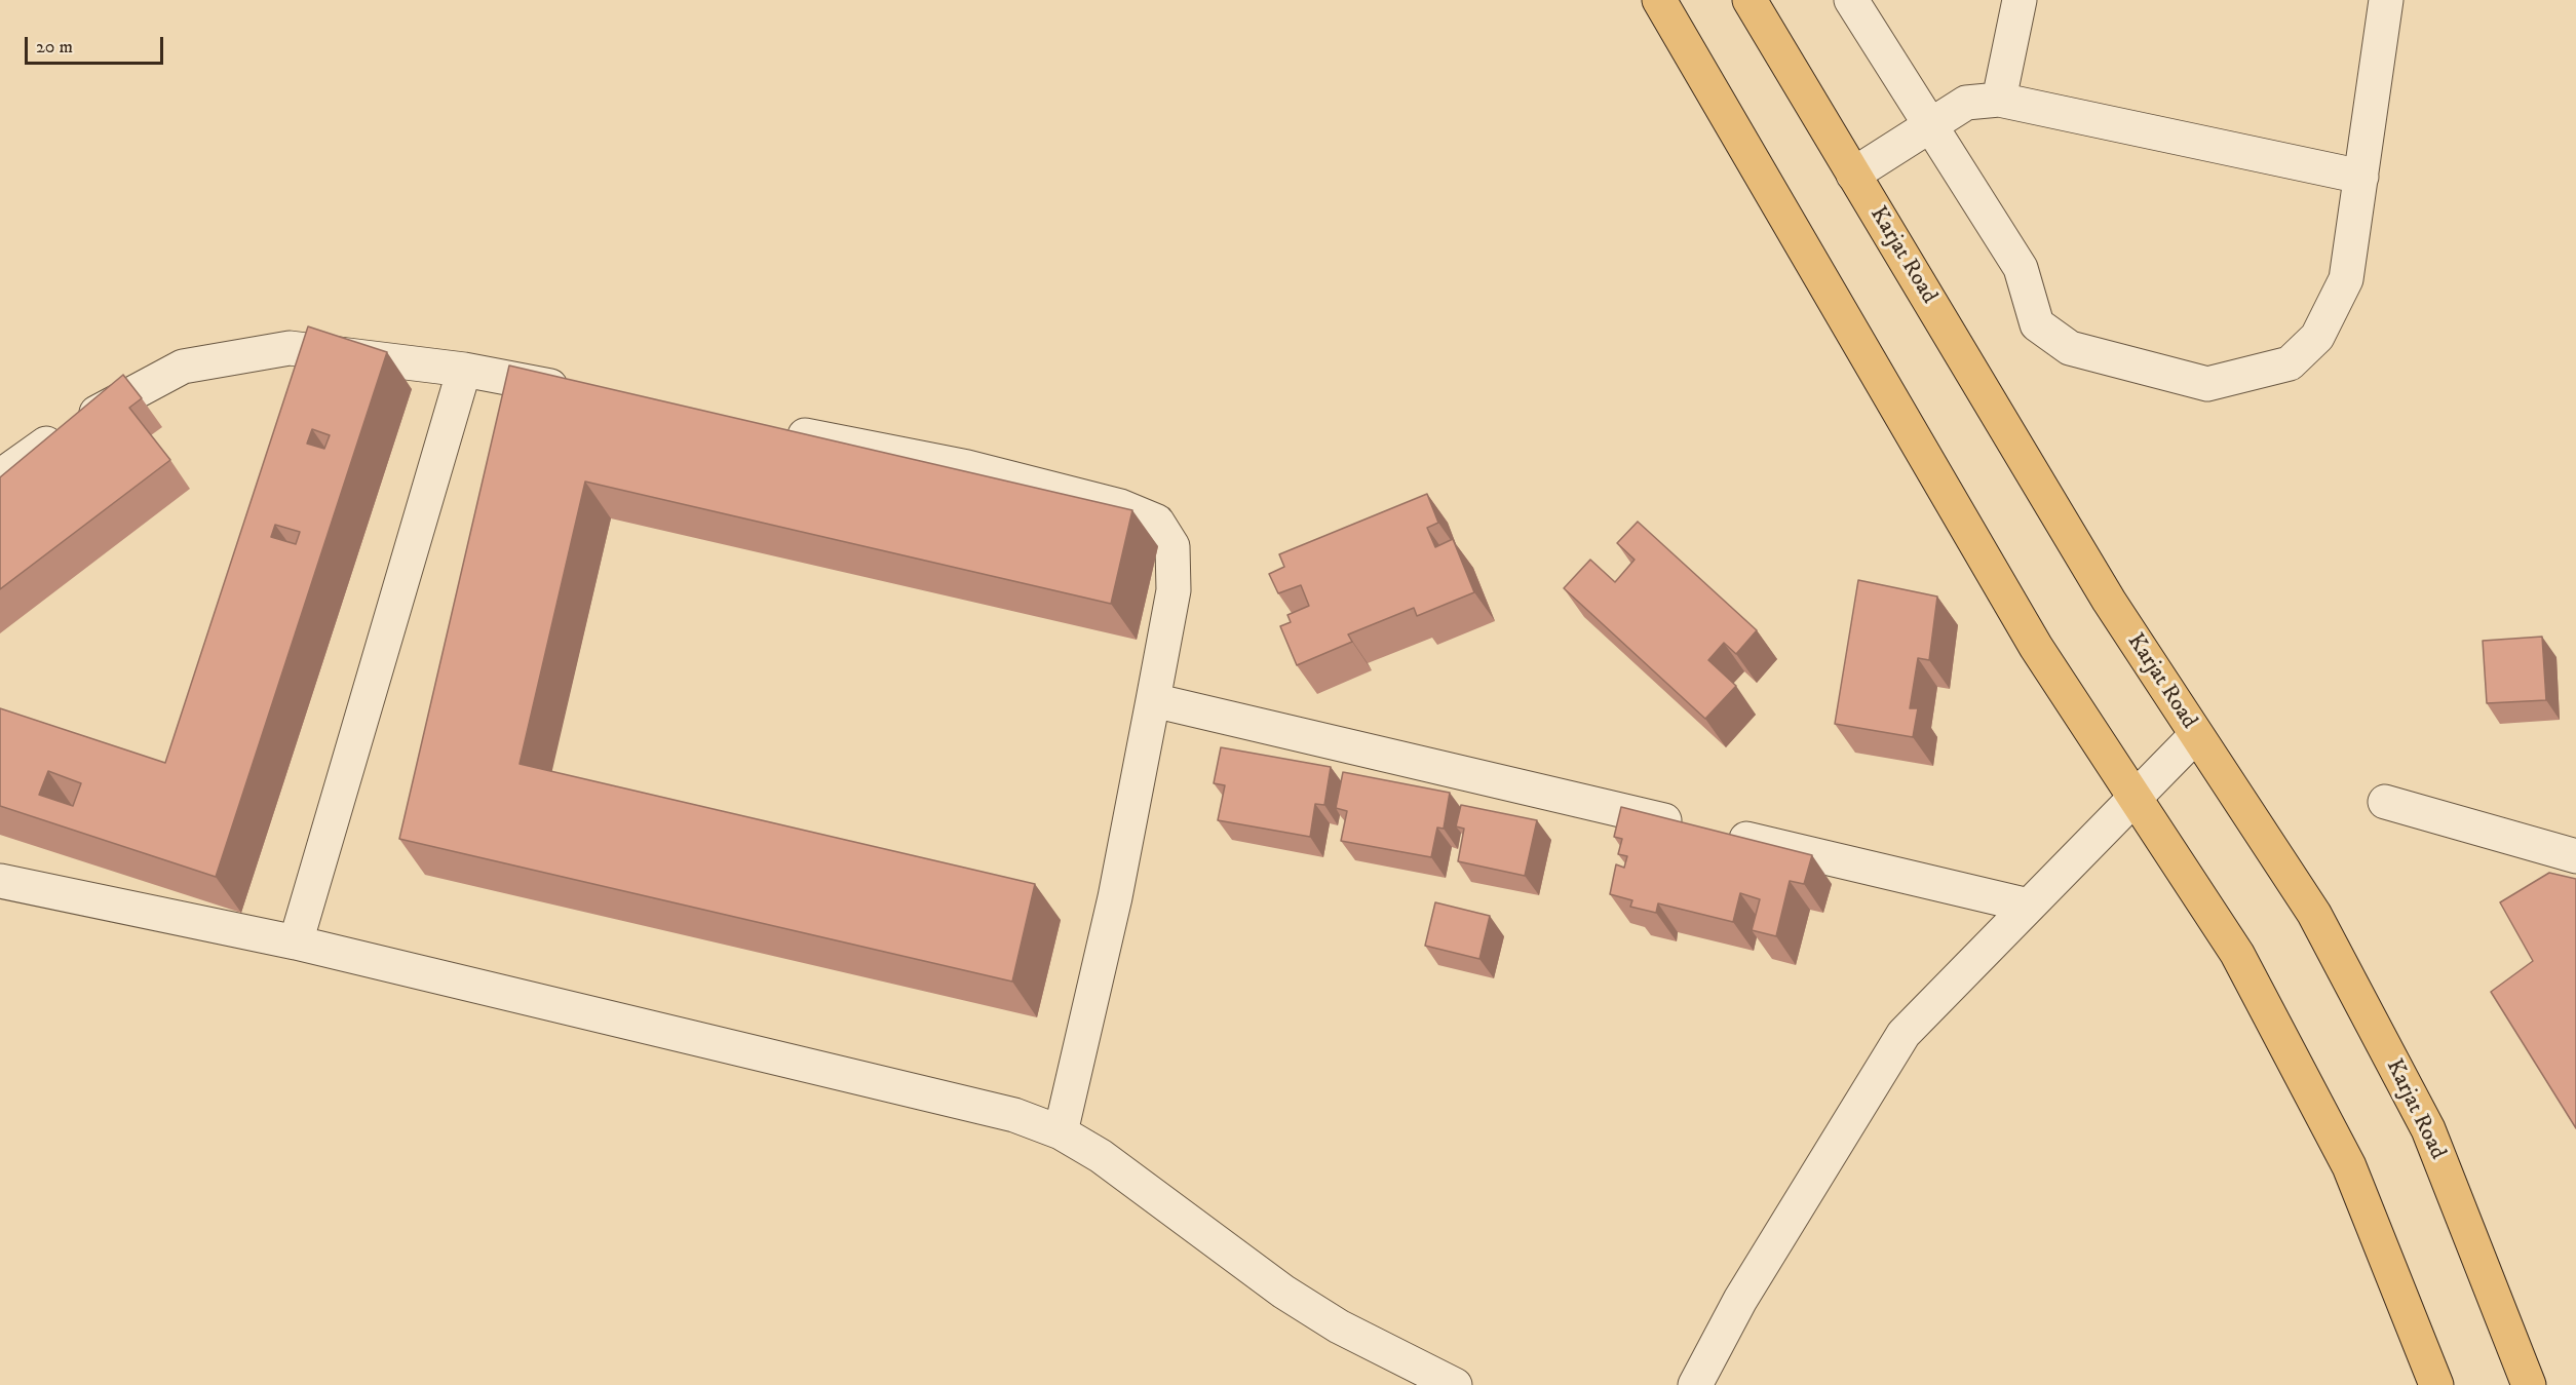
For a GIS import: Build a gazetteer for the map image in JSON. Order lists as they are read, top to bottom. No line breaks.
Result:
{"streets":{"main road":["Karjat Road"]},"scale_bar":"20 m"}
